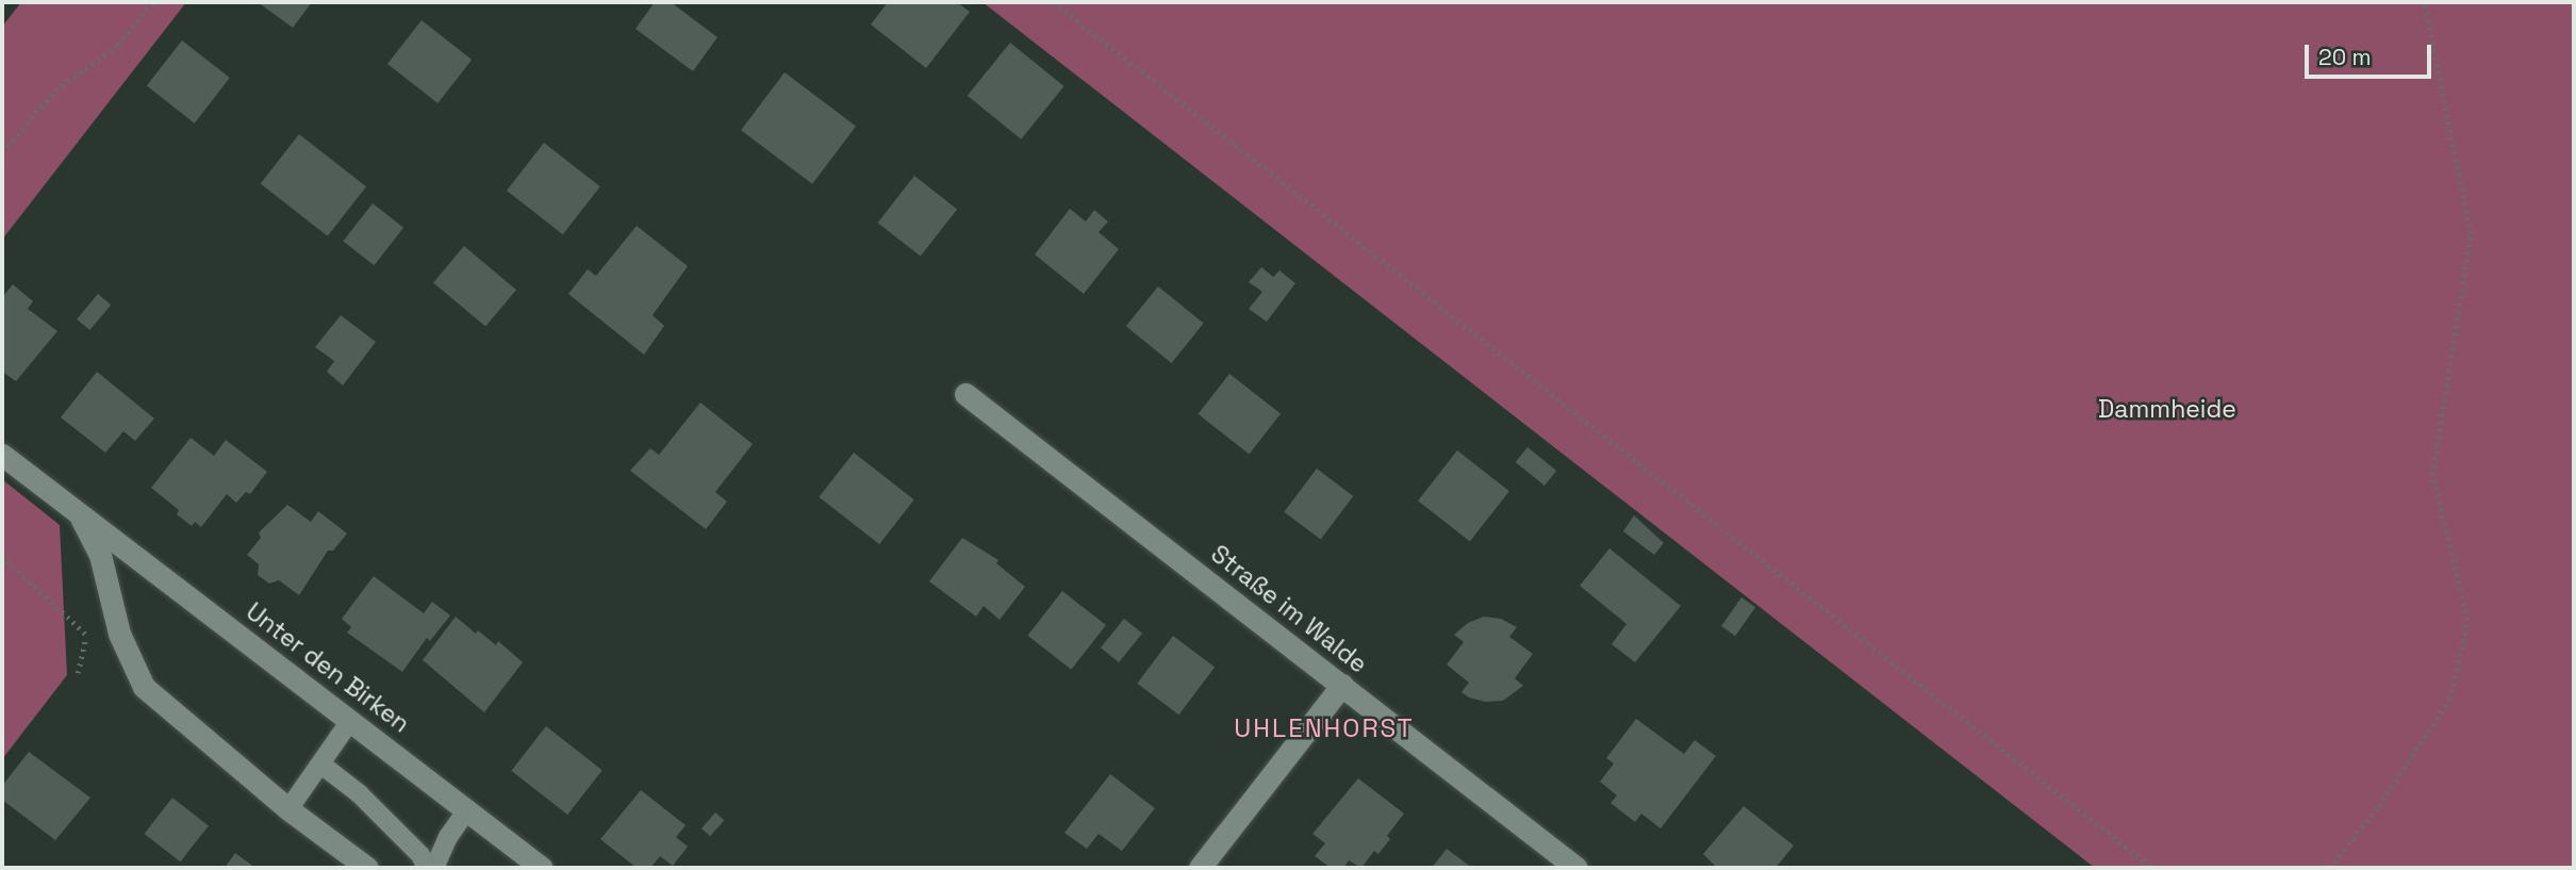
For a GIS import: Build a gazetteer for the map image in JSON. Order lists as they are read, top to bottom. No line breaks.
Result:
{"streets":{"street":["Straße im Walde","Unter den Birken"]},"districts":["UHLENHORST"],"parks":["Dammheide"],"scale_bar":"20 m"}
